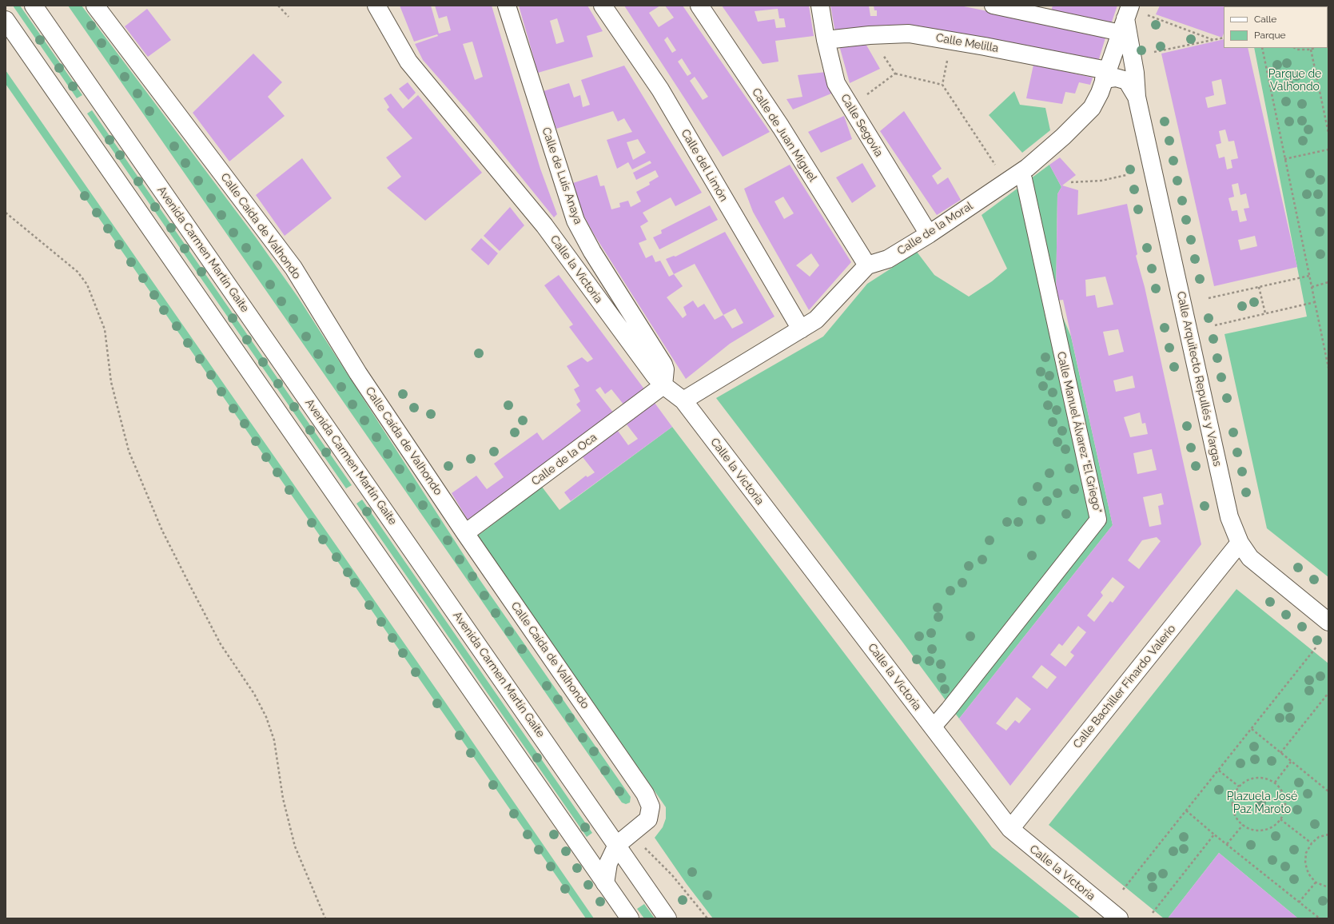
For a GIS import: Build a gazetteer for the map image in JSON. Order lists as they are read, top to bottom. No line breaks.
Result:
{"streets":{"street":["Calle Melilla","Calle Segovia","Calle de Juan Miguel","Calle del Limón","Calle de Luis Anaya","Calle Caída de Valhondo","Calle de la Moral","Avenida Carmen Martín Gaite","Calle la Victoria","Calle Arquitecto Repullés y Vargas","Calle Manuel Álvarez \"El Griego\"","Calle de la Oca","Calle Bachiller Finardo Valerio"]},"crossings":[["Calle Melilla","Calle Segovia"],["Calle Melilla","Calle de la Moral"],["Calle Melilla","Calle Arquitecto Repullés y Vargas"],["Calle Segovia","Calle de la Moral"],["Calle de Juan Miguel","Calle de la Moral"],["Calle del Limón","Calle de la Moral"],["Calle de Luis Anaya","Calle la Victoria"],["Calle de Luis Anaya","Calle de la Oca"],["Calle Caída de Valhondo","Avenida Carmen Martín Gaite"],["Calle Caída de Valhondo","Calle de la Oca"],["Calle de la Moral","Calle la Victoria"],["Calle de la Moral","Calle Arquitecto Repullés y Vargas"],["Calle la Victoria","Calle Manuel Álvarez \"El Griego\""],["Calle la Victoria","Calle de la Oca"],["Calle la Victoria","Calle Bachiller Finardo Valerio"],["Calle Arquitecto Repullés y Vargas","Calle Bachiller Finardo Valerio"]],"parks":["Parque de Valhondo","Plazuela José Paz Maroto"],"legend":["Calle","Parque"]}
